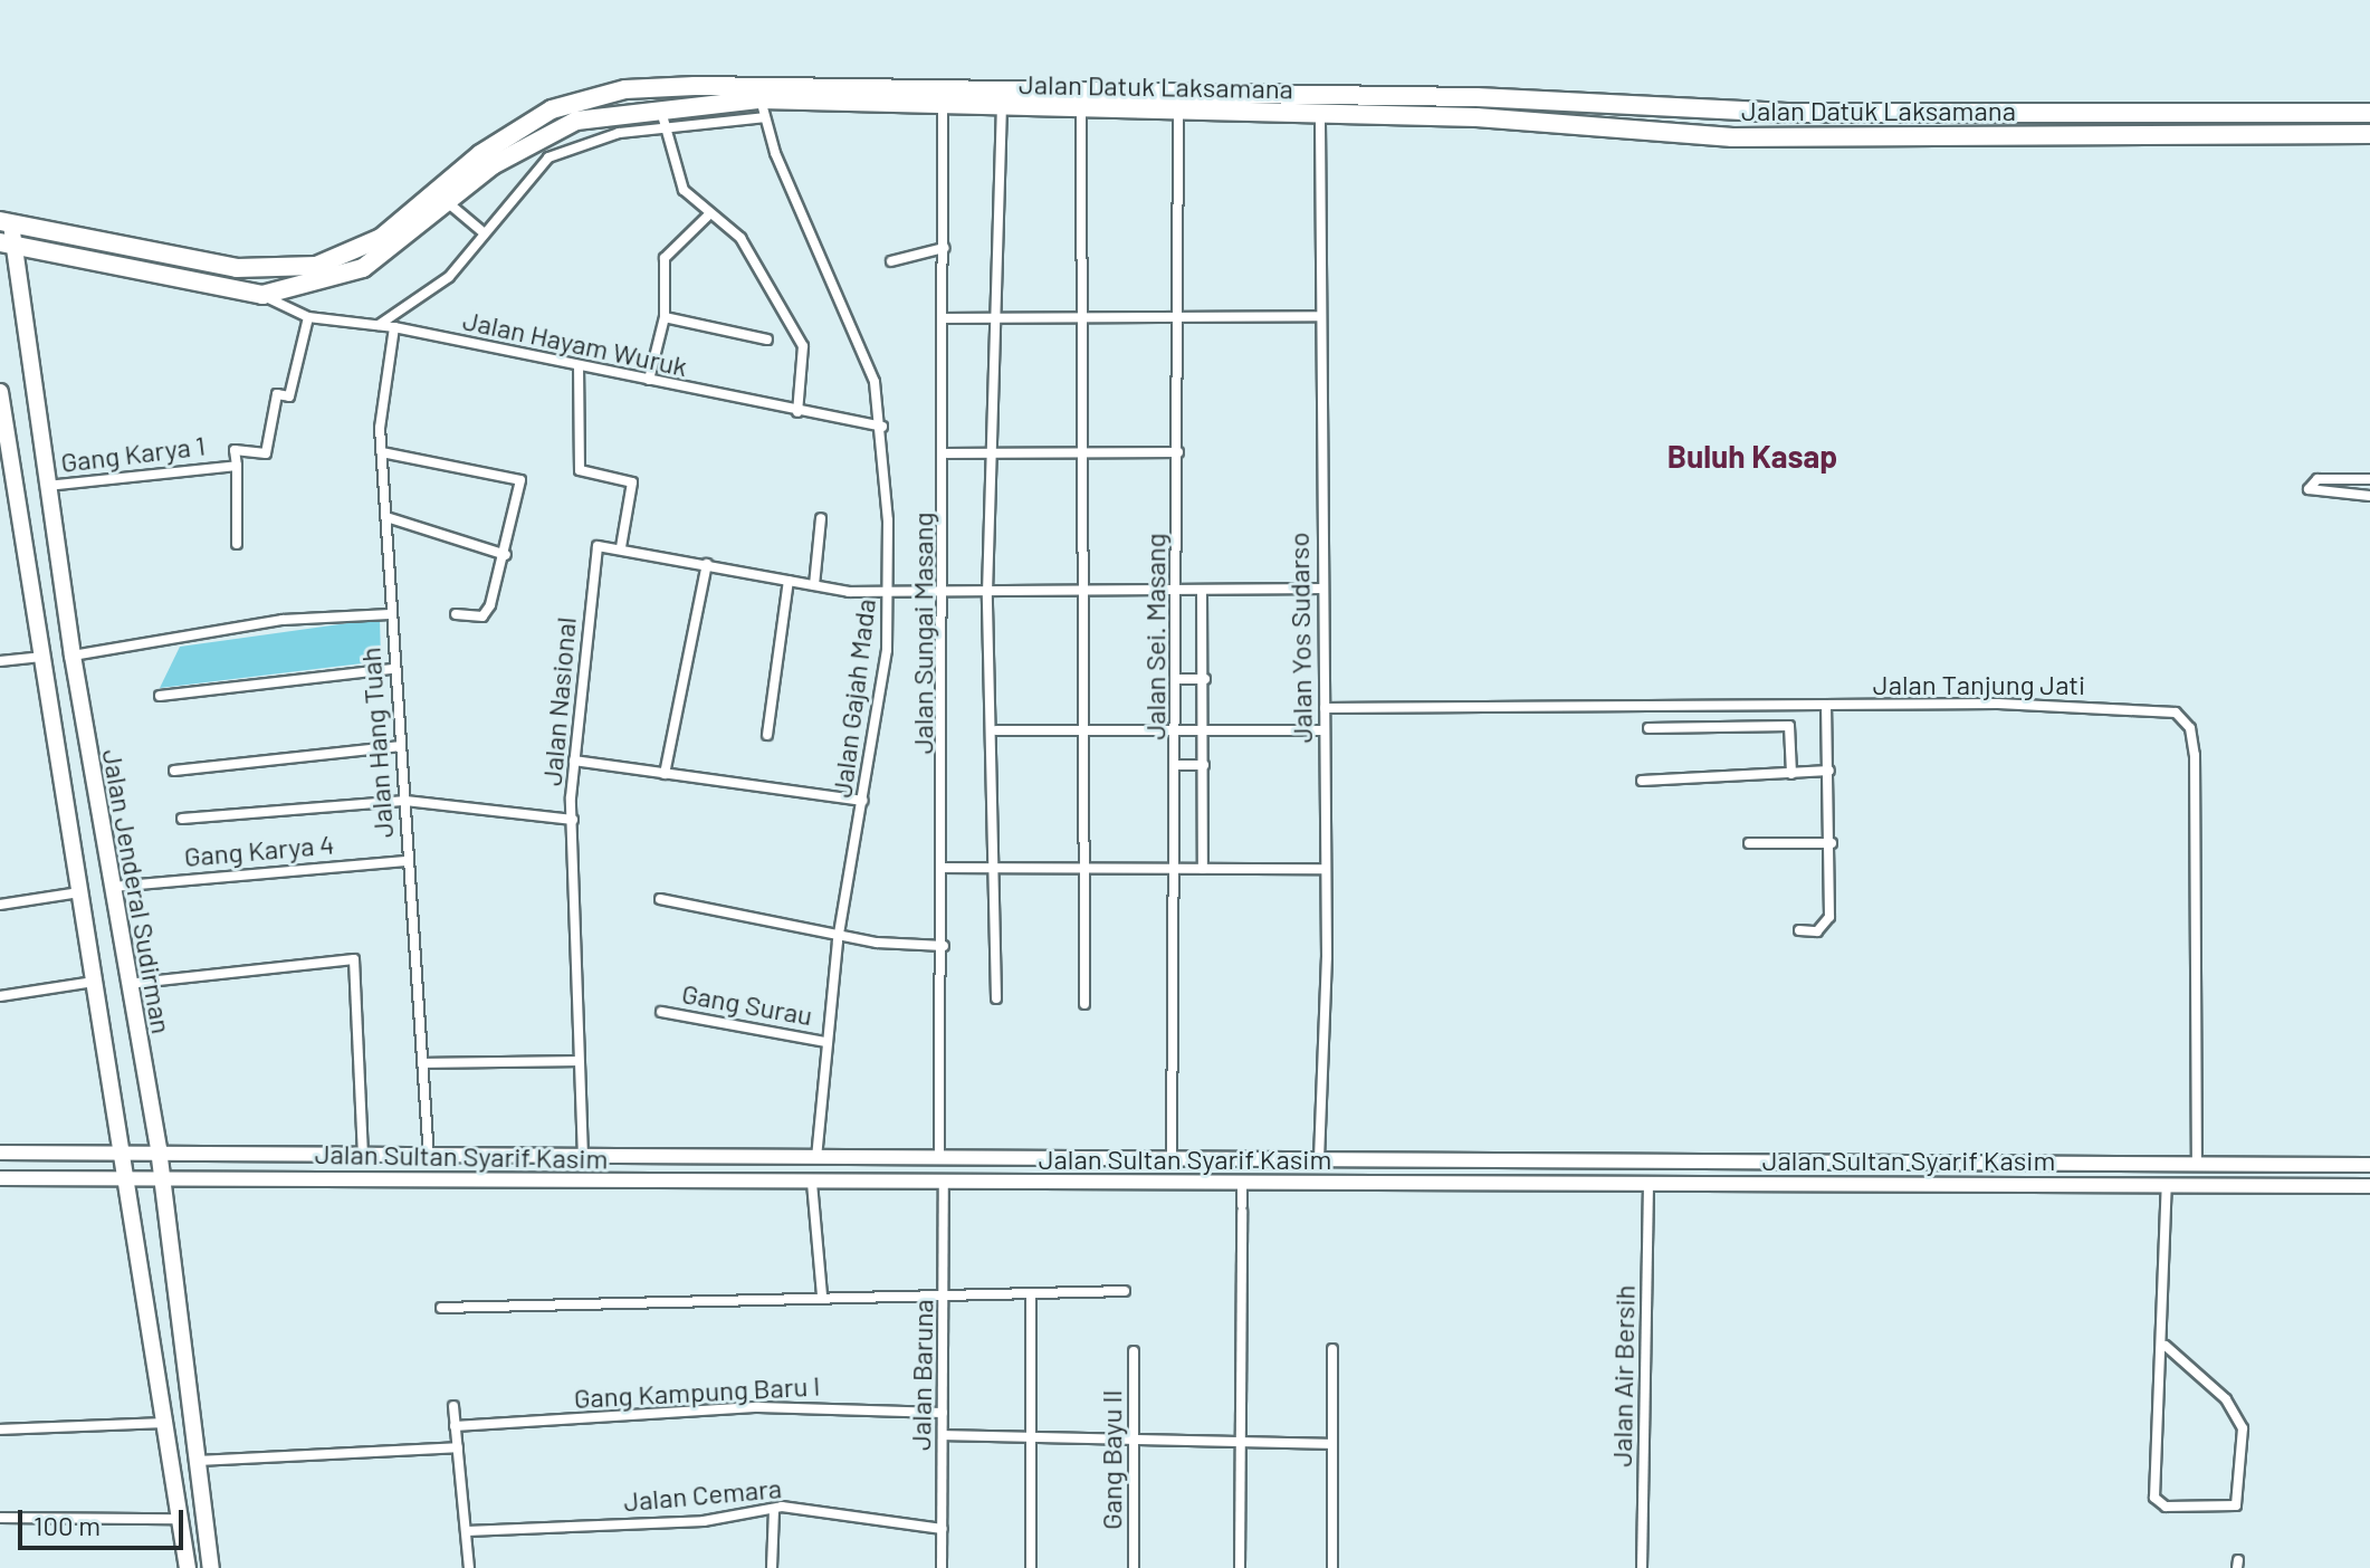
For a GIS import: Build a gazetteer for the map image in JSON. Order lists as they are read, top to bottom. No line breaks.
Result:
{"streets":{"highway":["Jalan Datuk Laksamana"],"main road":["Jalan Jenderal Sudirman"],"street":["Jalan Hayam Wuruk","Gang Karya 1","Jalan Sungai Masang","Jalan Sei. Masang","Jalan Yos Sudarso","Jalan Tanjung Jati","Jalan Gajah Mada","Jalan Nasional","Jalan Hang Tuah","Gang Karya 4","Gang Surau","Jalan Sultan Syarif Kasim","Jalan Baruna","Jalan Air Bersih","Gang Kampung Baru I","Gang Bayu II","Jalan Cemara"]},"crossings":[["Jalan Datuk Laksamana","Jalan Hayam Wuruk"],["Jalan Datuk Laksamana","Jalan Sungai Masang"],["Jalan Datuk Laksamana","Jalan Sei. Masang"],["Jalan Datuk Laksamana","Jalan Yos Sudarso"],["Jalan Datuk Laksamana","Jalan Gajah Mada"],["Jalan Datuk Laksamana","Jalan Jenderal Sudirman"],["Jalan Hayam Wuruk","Gang Karya 1"],["Jalan Hayam Wuruk","Jalan Gajah Mada"],["Jalan Hayam Wuruk","Jalan Hang Tuah"],["Gang Karya 1","Jalan Jenderal Sudirman"],["Jalan Sungai Masang","Jalan Sultan Syarif Kasim"],["Jalan Sei. Masang","Jalan Sultan Syarif Kasim"],["Jalan Yos Sudarso","Jalan Tanjung Jati"],["Jalan Yos Sudarso","Jalan Sultan Syarif Kasim"],["Jalan Tanjung Jati","Jalan Sultan Syarif Kasim"],["Jalan Gajah Mada","Gang Surau"],["Jalan Gajah Mada","Jalan Sultan Syarif Kasim"],["Jalan Nasional","Jalan Sultan Syarif Kasim"],["Jalan Hang Tuah","Gang Karya 4"],["Jalan Hang Tuah","Jalan Sultan Syarif Kasim"],["Gang Karya 4","Jalan Jenderal Sudirman"],["Jalan Jenderal Sudirman","Jalan Sultan Syarif Kasim"],["Jalan Sultan Syarif Kasim","Jalan Baruna"],["Jalan Sultan Syarif Kasim","Jalan Air Bersih"],["Jalan Baruna","Gang Kampung Baru I"],["Jalan Baruna","Jalan Cemara"]],"districts":["Buluh Kasap"],"scale_bar":"100 m"}
